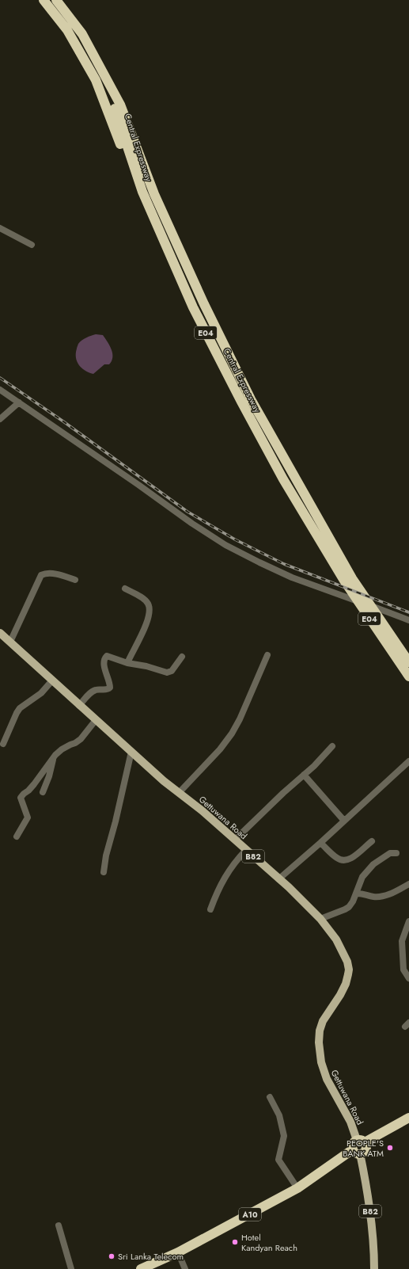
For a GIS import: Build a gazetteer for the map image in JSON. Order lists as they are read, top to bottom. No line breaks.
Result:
{"streets":{"highway":["Central Expressway","E04","A10"],"main road":["Gettuwana Road","B82"]},"crossings":[["B82","A10"]],"places":["PEOPLE'S BANK ATM","Hotel Kandyan Reach","Sri Lanka Telecom"]}
